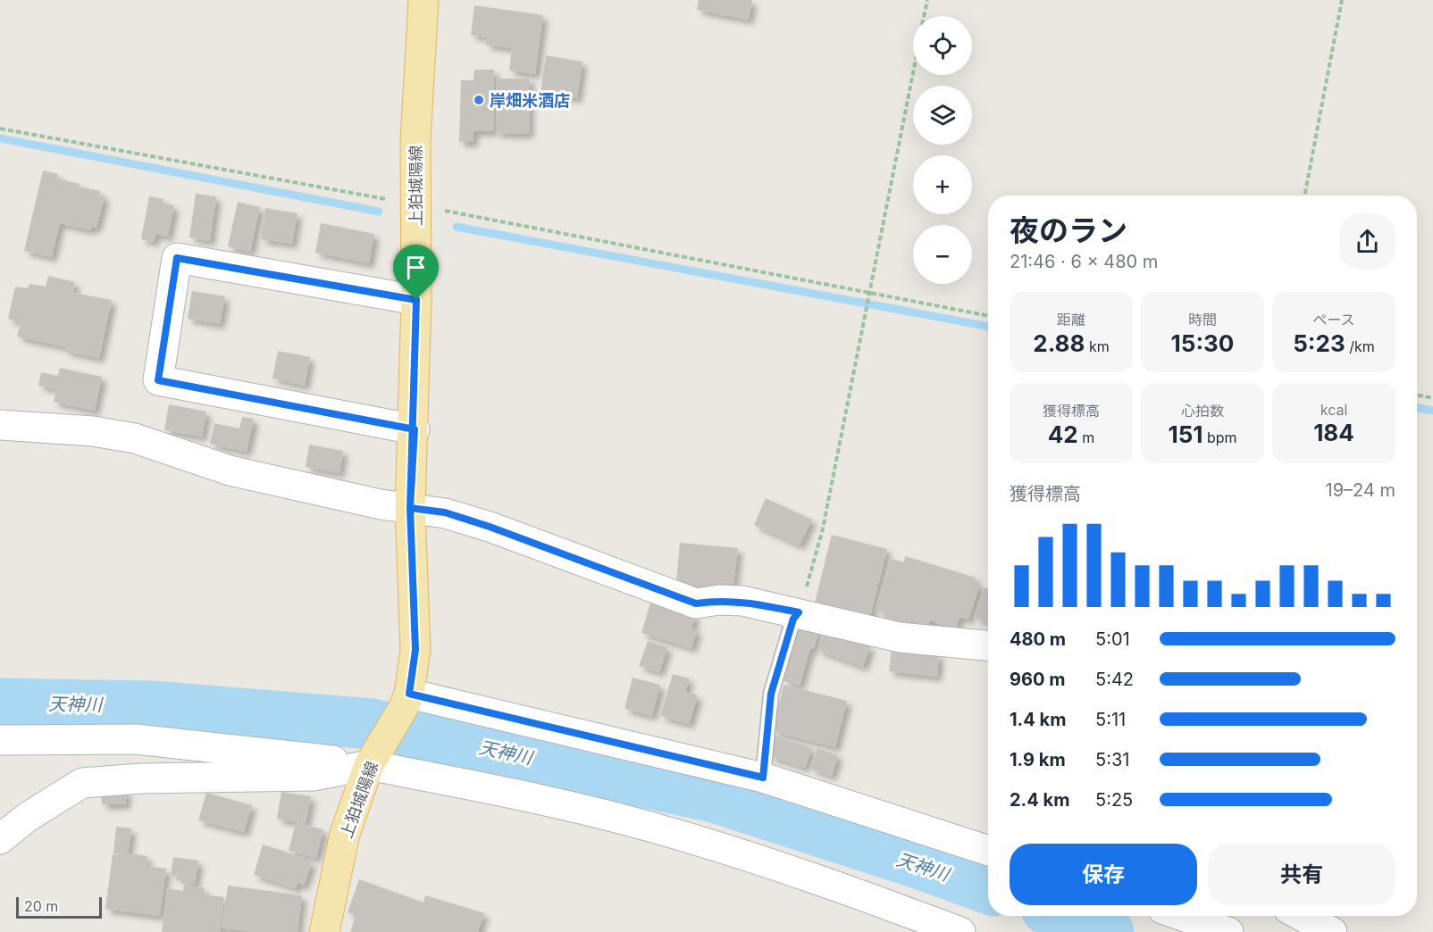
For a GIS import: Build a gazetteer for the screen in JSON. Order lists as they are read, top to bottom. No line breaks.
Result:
{"streets":{"main road":["上狛城陽線"]},"water":["天神川"],"places":["岸畑米酒店"],"scale_bar":"20 m","page":{"map_buttons":["+","−"],"heading":["夜のラン","21:46 · 6 × 480 m"],"stats":[["距離","2.88 km"],["時間","15:30"],["ペース","5:23 /km"],["獲得標高","42 m"],["心拍数","151 bpm"],["kcal","184"]],"chart":["獲得標高","19–24 m"],"list":[{"name":"480 m","note":"5:01"},{"name":"960 m","note":"5:42"},{"name":"1.4 km","note":"5:11"},{"name":"1.9 km","note":"5:31"},{"name":"2.4 km","note":"5:25"}],"buttons":["保存","共有"],"scale":"20 m"}}
